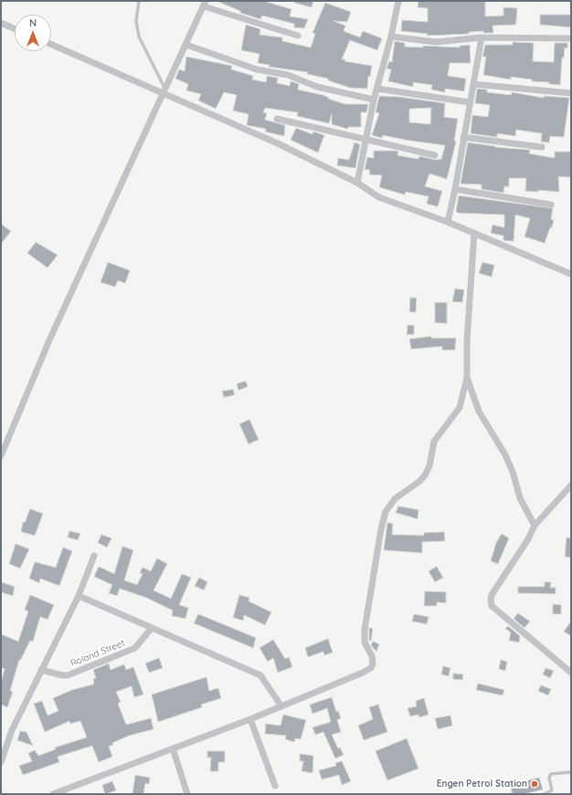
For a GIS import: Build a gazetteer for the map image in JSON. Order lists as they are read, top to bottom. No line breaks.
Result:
{"streets":{"street":["Roland Street"]},"places":["Engen Petrol Station"],"north":"top"}
